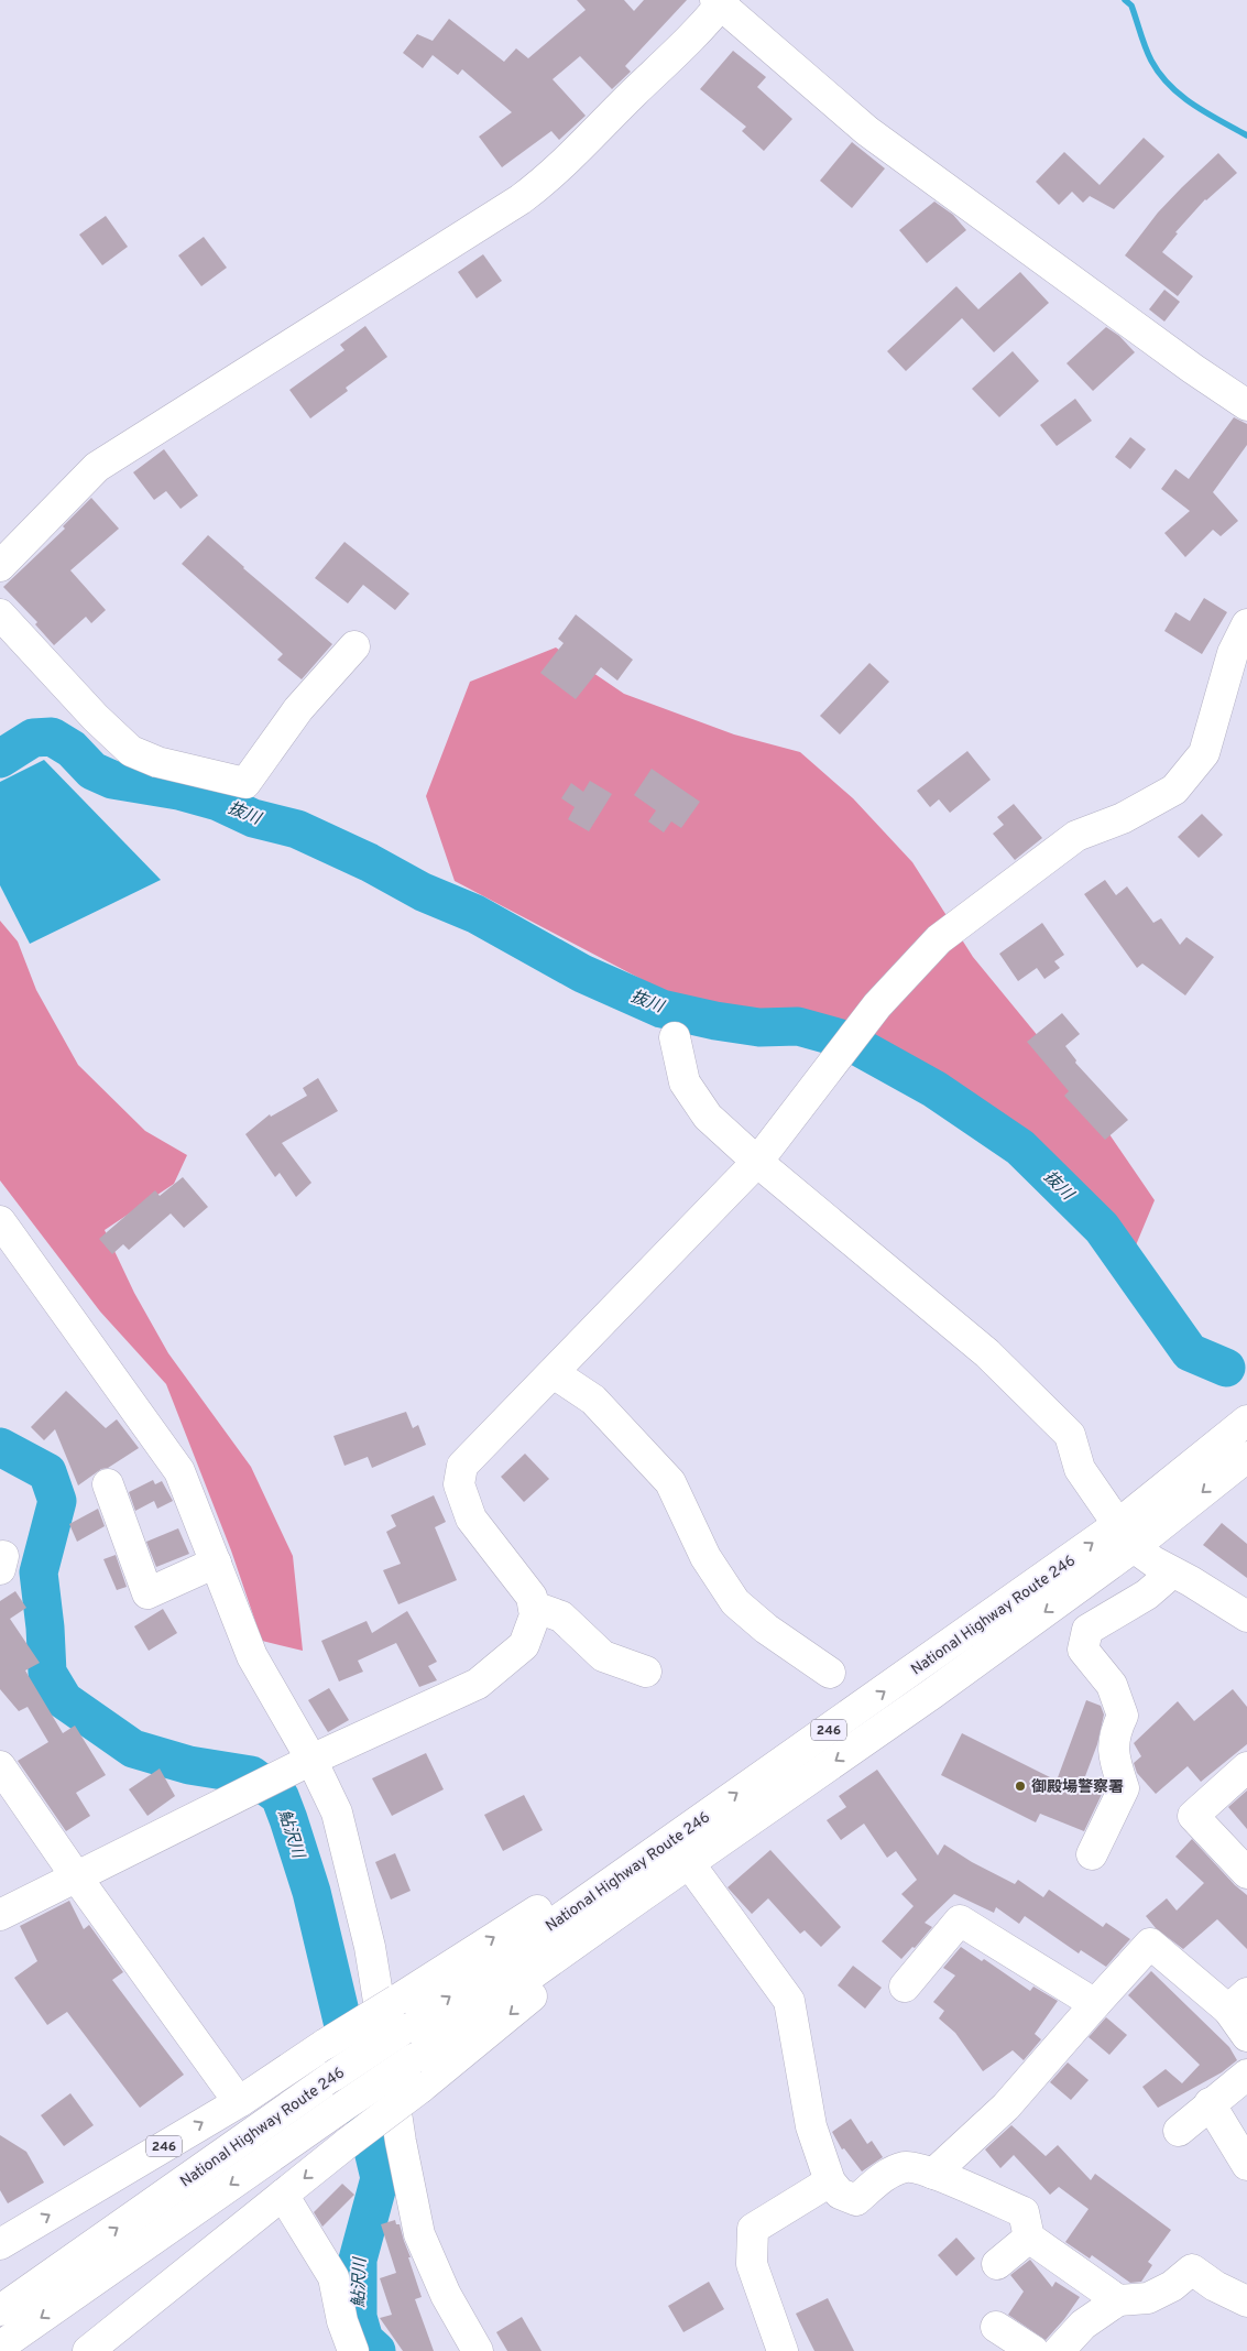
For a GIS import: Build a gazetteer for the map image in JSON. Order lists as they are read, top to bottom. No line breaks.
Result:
{"streets":{"main road":["National Highway Route 246","246"]},"crossings":[["National Highway Route 246","246"]],"water":["抜川","鮎沢川"],"places":["御殿場警察署"]}
